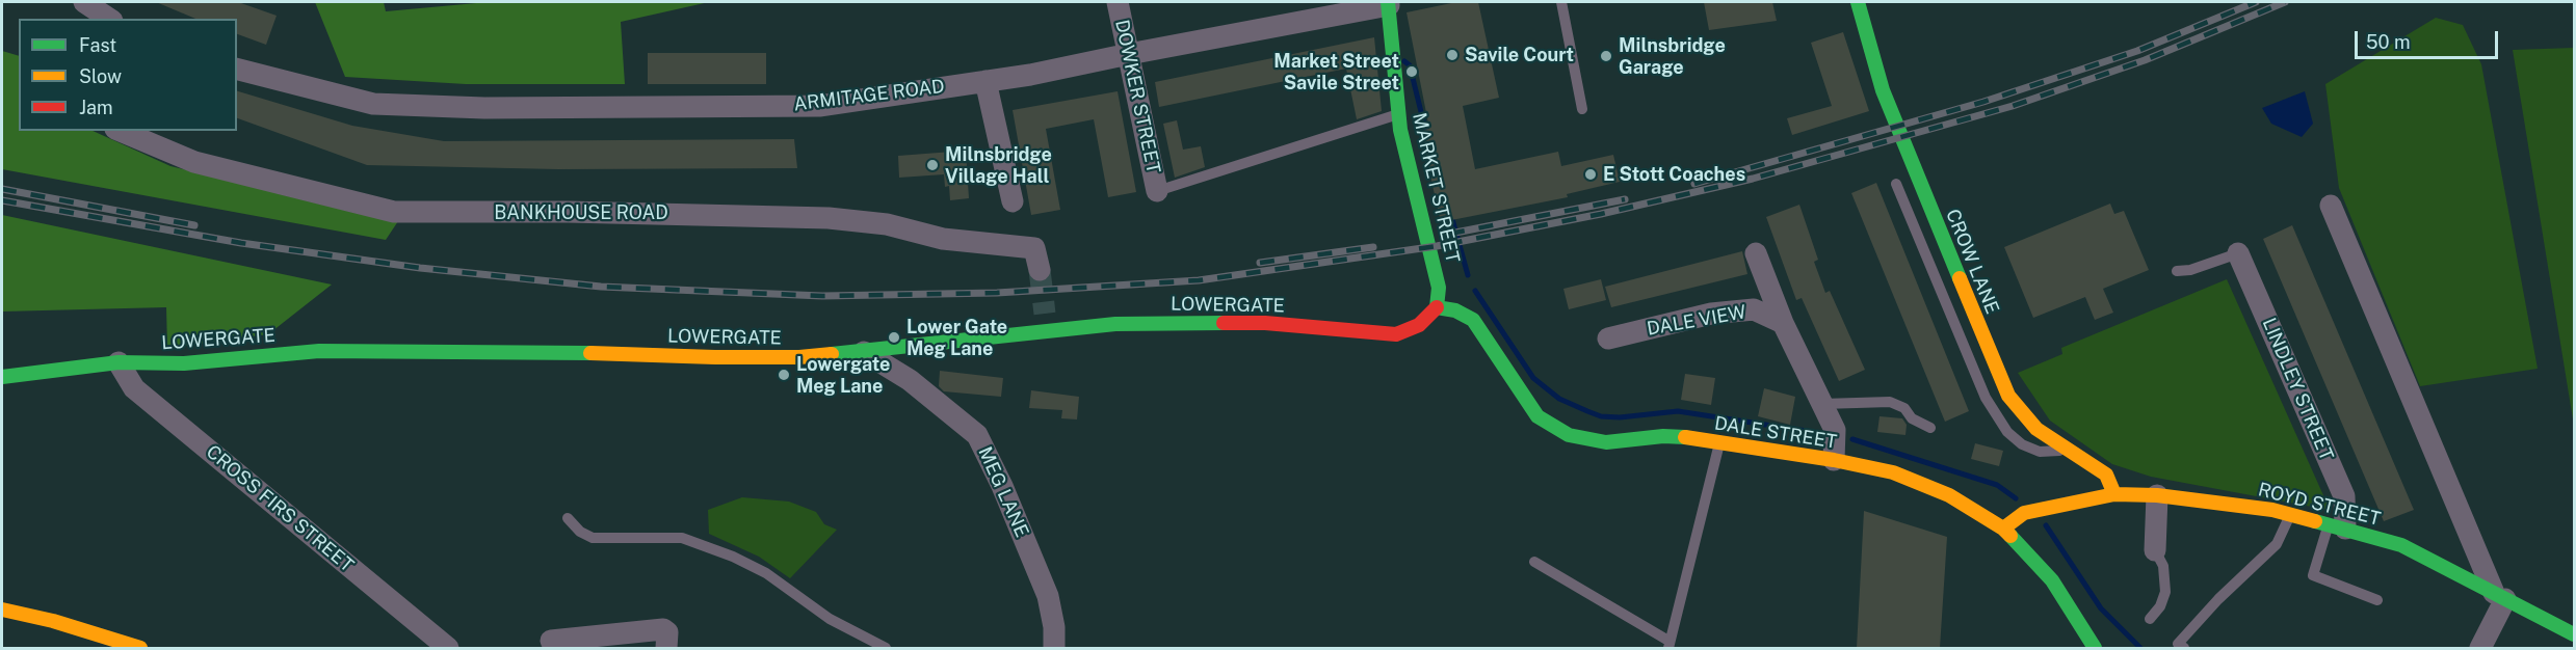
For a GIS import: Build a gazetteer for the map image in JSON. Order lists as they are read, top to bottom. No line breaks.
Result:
{"streets":{"street":["ARMITAGE ROAD","DOWKER STREET","MARKET STREET","BANKHOUSE ROAD","CROW LANE","LOWERGATE","DALE VIEW","LINDLEY STREET","DALE STREET","MEG LANE","ROYD STREET","CROSS FIRS STREET"]},"crossings":[["ARMITAGE ROAD","DOWKER STREET"],["ARMITAGE ROAD","MARKET STREET"],["MARKET STREET","LOWERGATE"],["MARKET STREET","DALE STREET"],["CROW LANE","ROYD STREET"],["LOWERGATE","DALE STREET"],["LOWERGATE","MEG LANE"],["LOWERGATE","CROSS FIRS STREET"],["LINDLEY STREET","ROYD STREET"],["DALE STREET","ROYD STREET"]],"places":["Savile Court","Milnsbridge Garage","Market Street Savile Street","Milnsbridge Village Hall","E Stott Coaches","Lower Gate Meg Lane","Lowergate Meg Lane"],"legend":["Fast","Slow","Jam"],"scale_bar":"50 m"}
